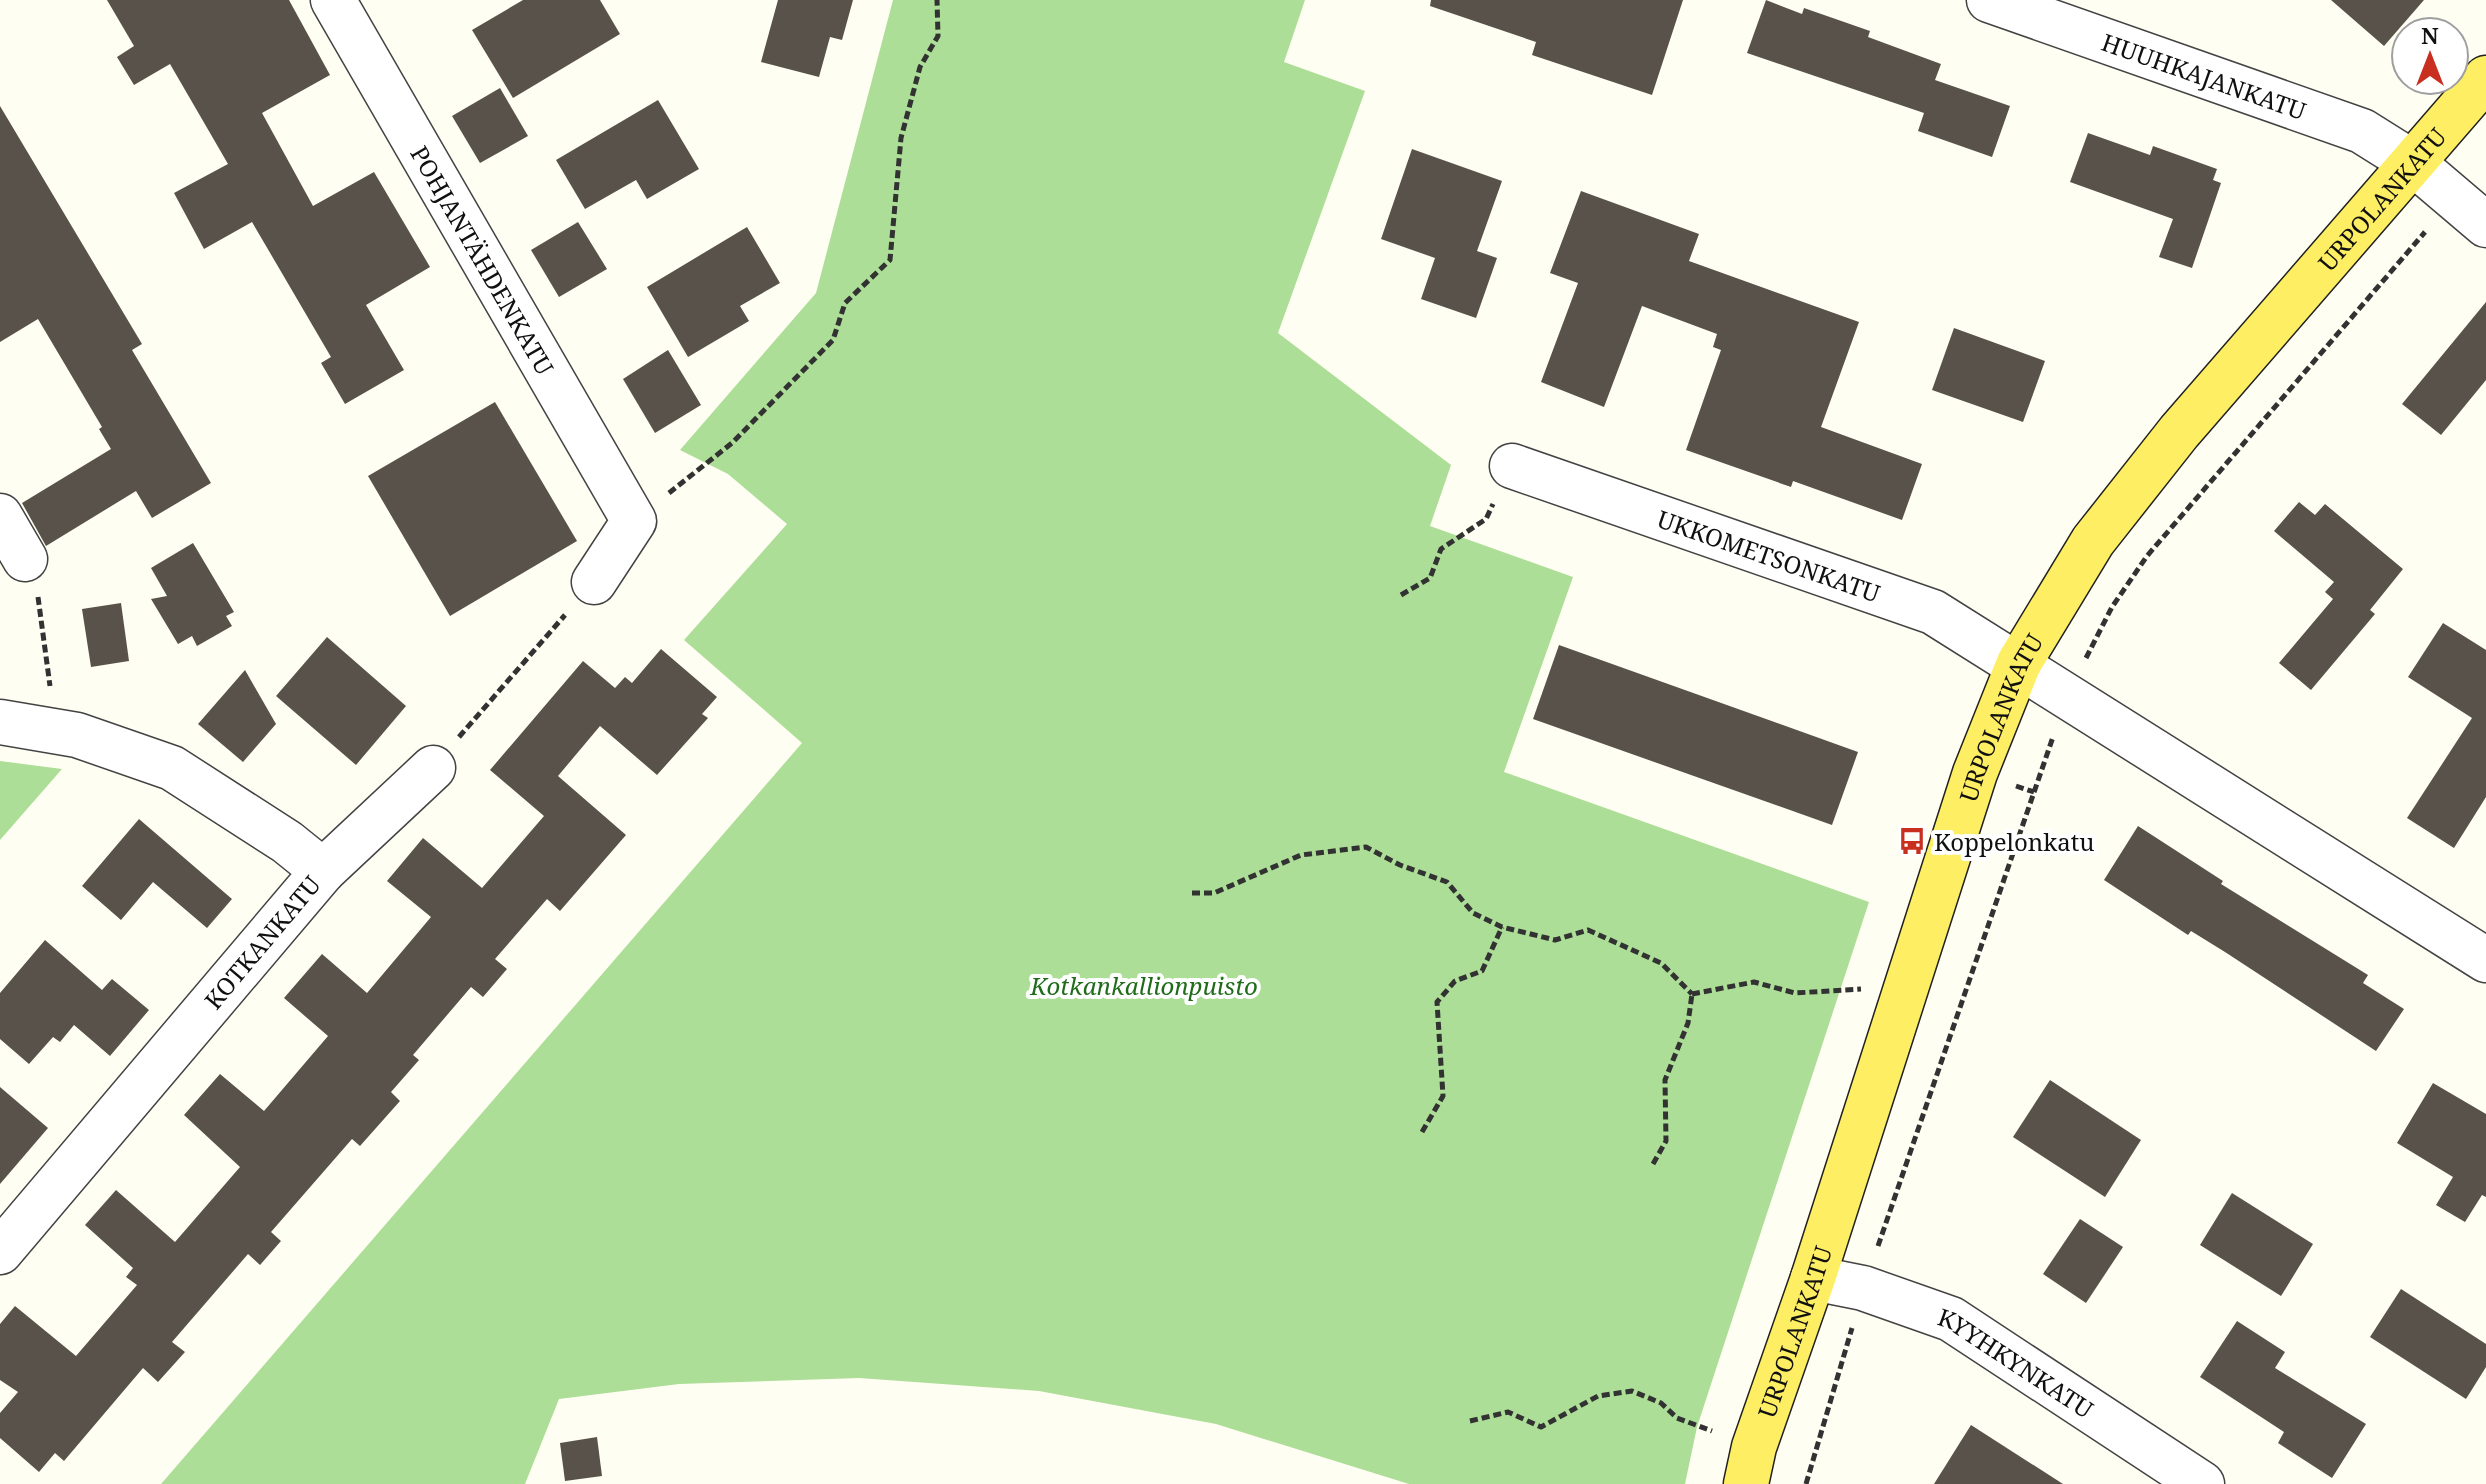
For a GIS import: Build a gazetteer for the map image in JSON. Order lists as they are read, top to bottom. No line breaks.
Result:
{"streets":{"main road":["URPOLANKATU"],"street":["HUUHKAJANKATU","POHJANTÄHDENKATU","UKKOMETSONKATU","KOTKANKATU","KYYHKYNKATU"]},"crossings":[["HUUHKAJANKATU","URPOLANKATU"],["URPOLANKATU","UKKOMETSONKATU"],["URPOLANKATU","KYYHKYNKATU"]],"parks":["Kotkankallionpuisto"],"places":{"bus stop":["Koppelonkatu"]},"north":"top"}
